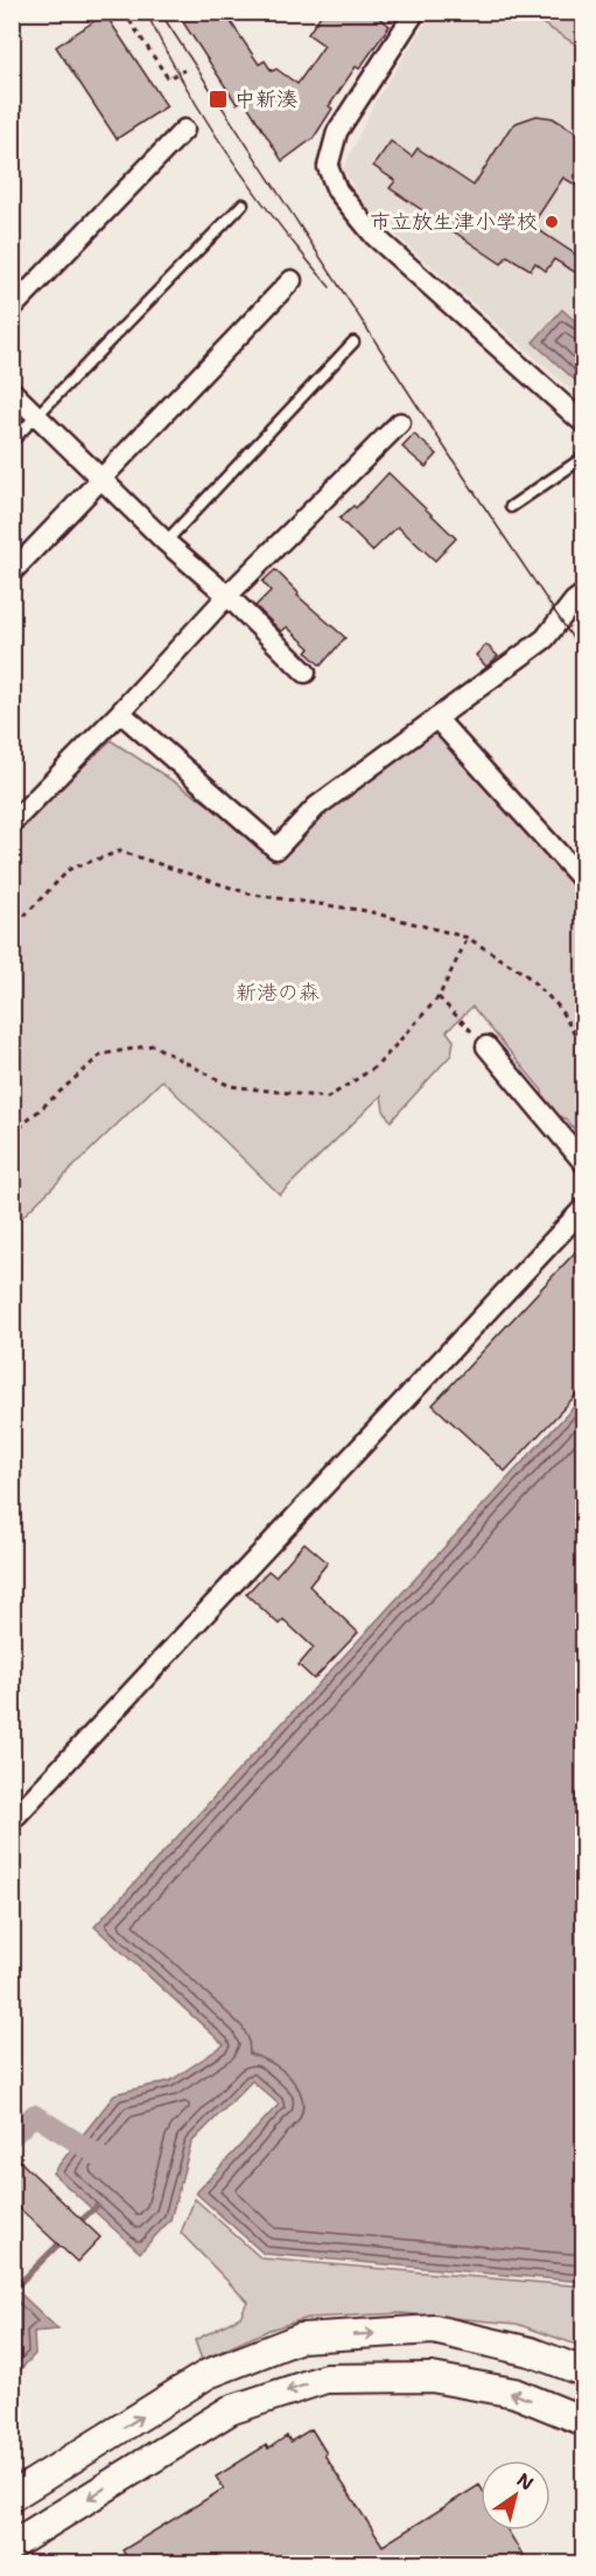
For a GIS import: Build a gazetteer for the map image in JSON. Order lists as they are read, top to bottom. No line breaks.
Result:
{"parks":["新港の森"],"places":{"transit":["中新湊"],"other":["市立放生津小学校"]},"north":"top right"}
